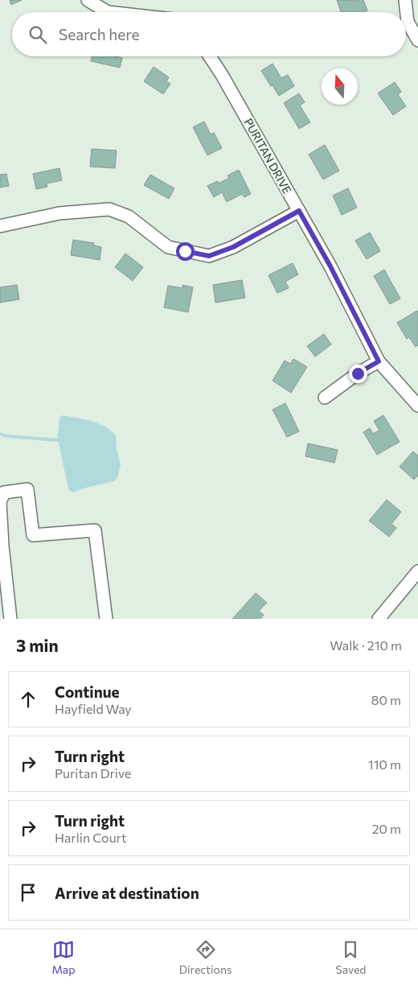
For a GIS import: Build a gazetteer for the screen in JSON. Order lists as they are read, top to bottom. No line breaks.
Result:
{"streets":{"street":["PURITAN DRIVE"]},"north":"top","page":{"search":"Search here","heading":["3 min","Walk · 210 m"],"list":[["Continue","Hayfield Way","80 m"],["Turn right","Puritan Drive","110 m"],["Turn right","Harlin Court","20 m"],"Arrive at destination"],"nav":["Map","Directions","Saved"]}}
